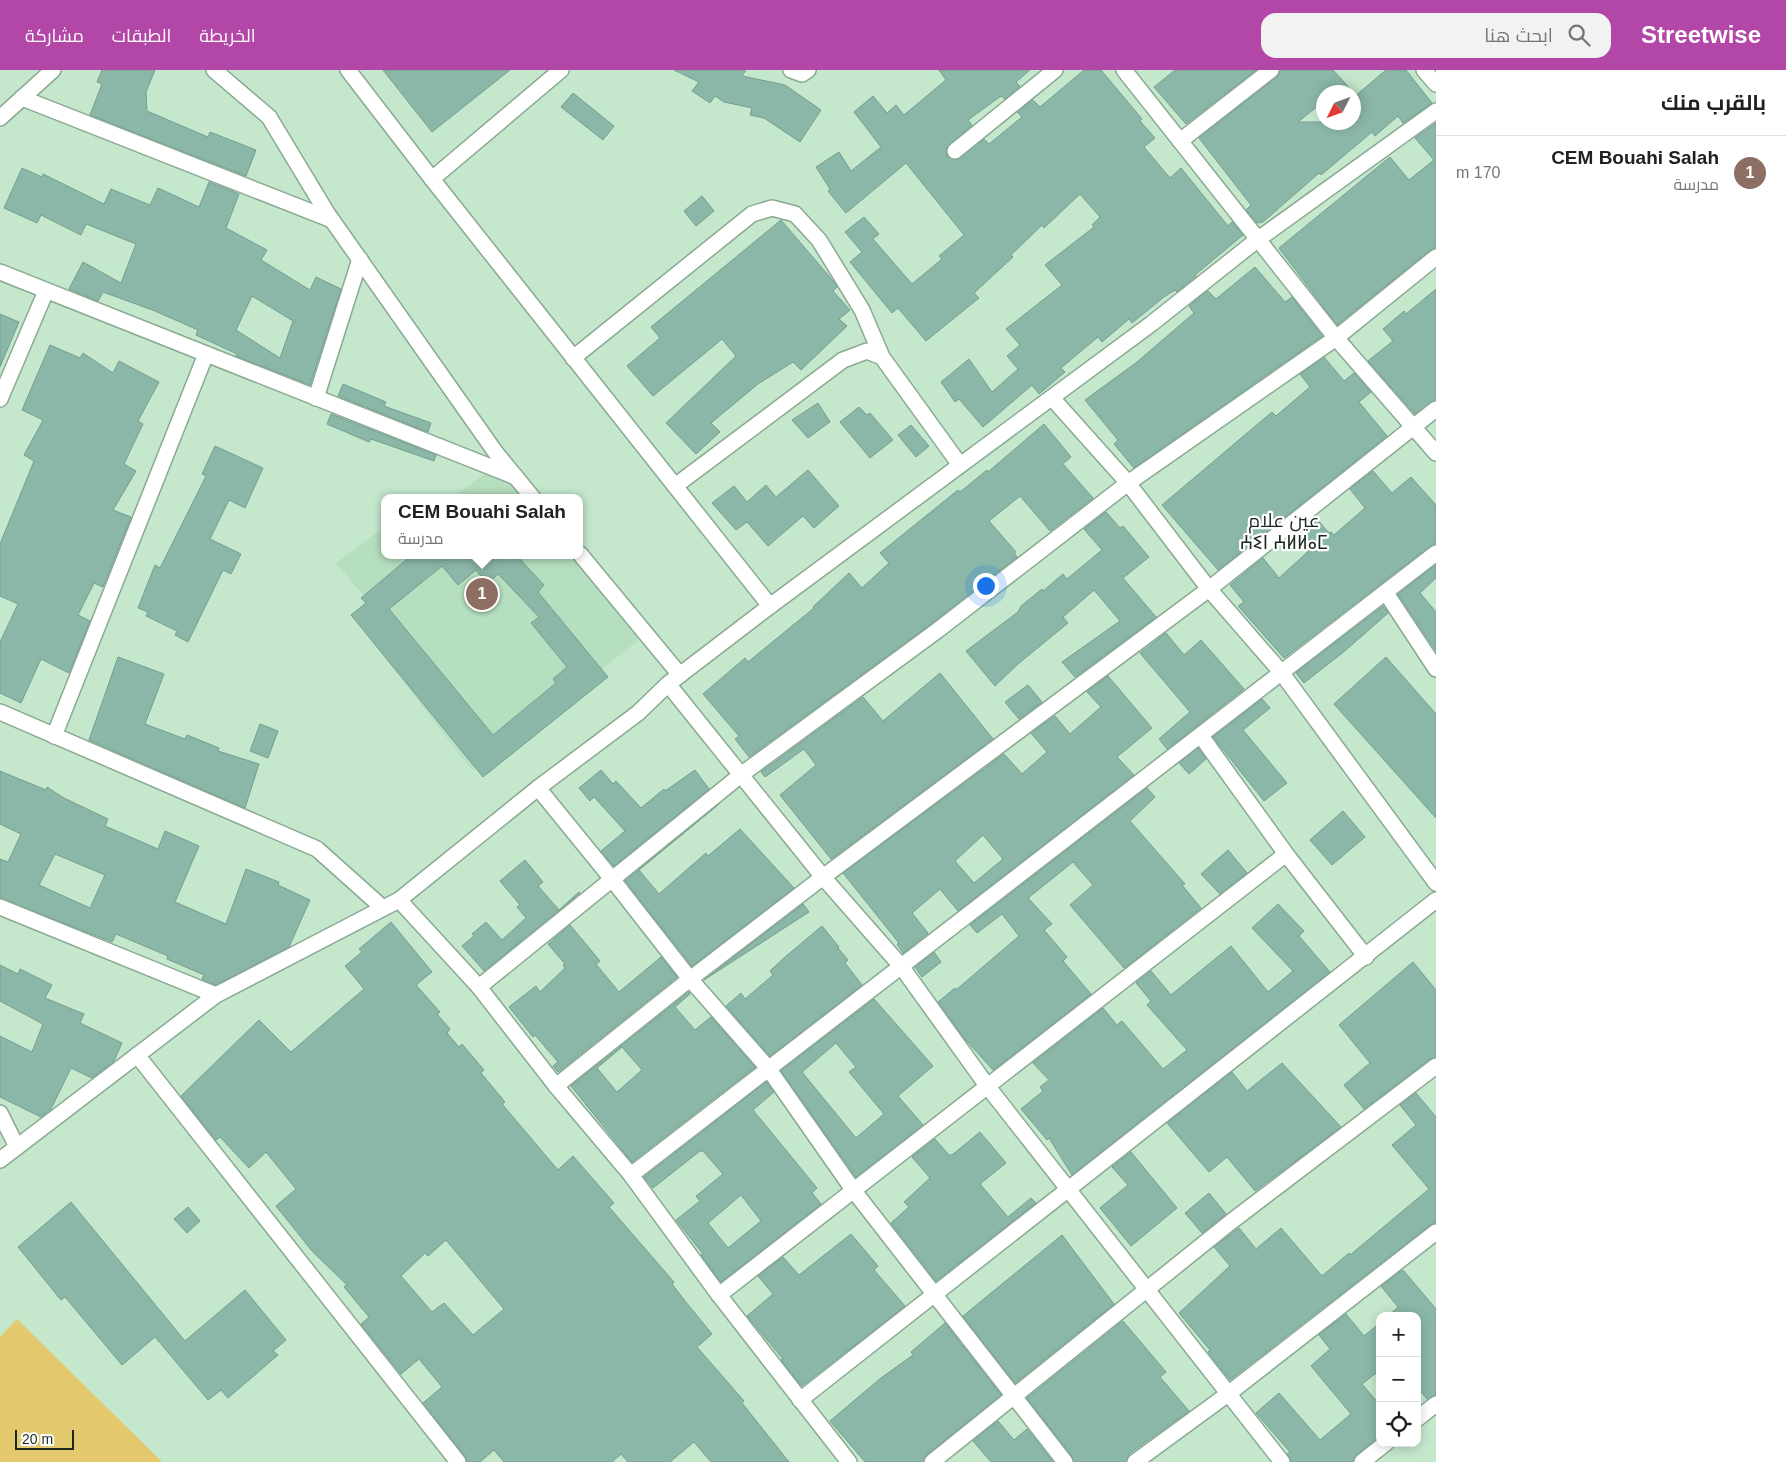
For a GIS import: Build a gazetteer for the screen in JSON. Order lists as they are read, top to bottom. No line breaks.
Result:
{"districts":["عين علام ⵄⵉⵏ ⵄⵍⵍⴰⵎ"],"scale_bar":"20 m","north":"bottom left","page":{"header":"Streetwise","search":"ابحث هنا","nav":["الخريطة","الطبقات","مشاركة"],"heading":"بالقرب منك","list":[{"mark":"1","name":"CEM Bouahi Salah","note":"مدرسة","value":"170 m"}],"popup":["CEM Bouahi Salah","مدرسة"],"pins":"1","map_buttons":["+","−"],"scale":"20 m"}}
